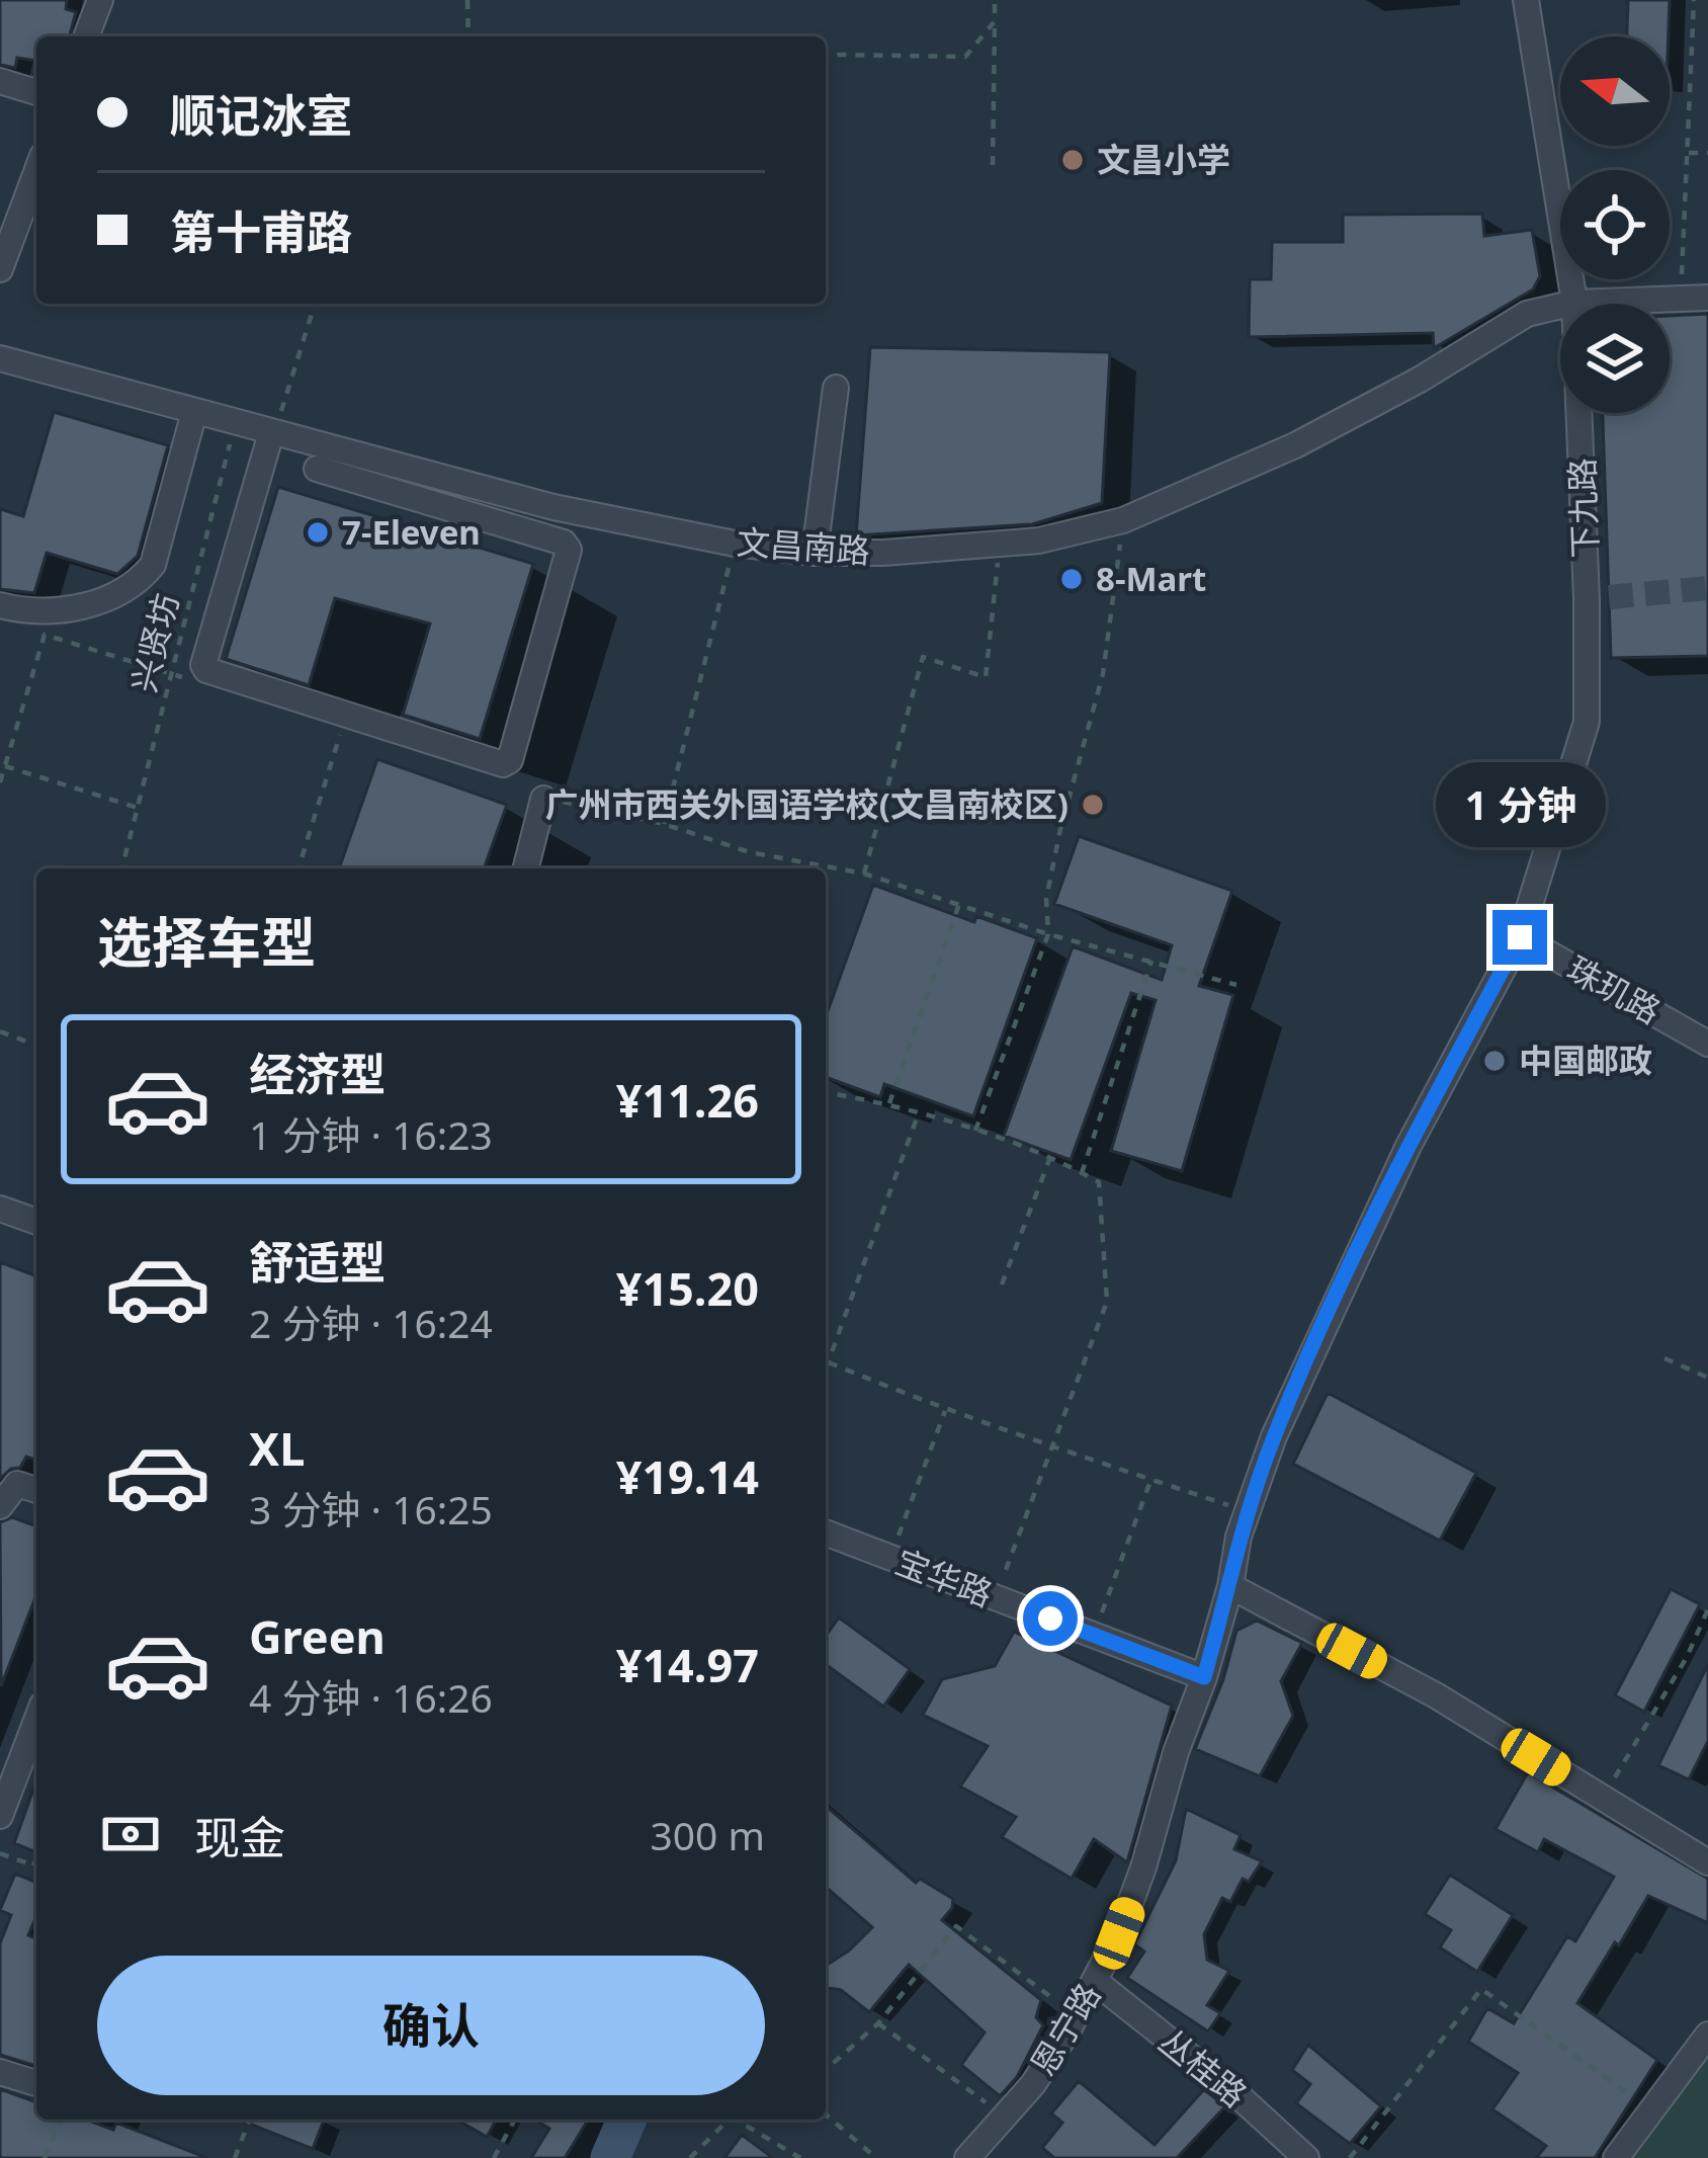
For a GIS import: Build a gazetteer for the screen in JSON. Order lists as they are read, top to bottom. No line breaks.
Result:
{"streets":{"street":["下九路","文昌南路","珠玑路","宝华路","恩宁路","丛桂路"],"path":["兴贤坊"]},"crossings":[["下九路","文昌南路"],["下九路","珠玑路"],["下九路","恩宁路"],["文昌南路","兴贤坊"],["宝华路","恩宁路"],["恩宁路","丛桂路"]],"places":["文昌小学","7-Eleven","8-Mart","广州市西关外国语学校(文昌南校区)","中国邮政"],"north":"left","page":{"banner":["顺记冰室","第十甫路"],"bubble":"1 分钟","heading":"选择车型","list":[{"name":"经济型","note":"1 分钟 · 16:23","value":"¥11.26"},{"name":"舒适型","note":"2 分钟 · 16:24","value":"¥15.20"},{"name":"XL","note":"3 分钟 · 16:25","value":"¥19.14"},{"name":"Green","note":"4 分钟 · 16:26","value":"¥14.97"}],"pay":["现金","300 m"],"buttons":"确认"}}
